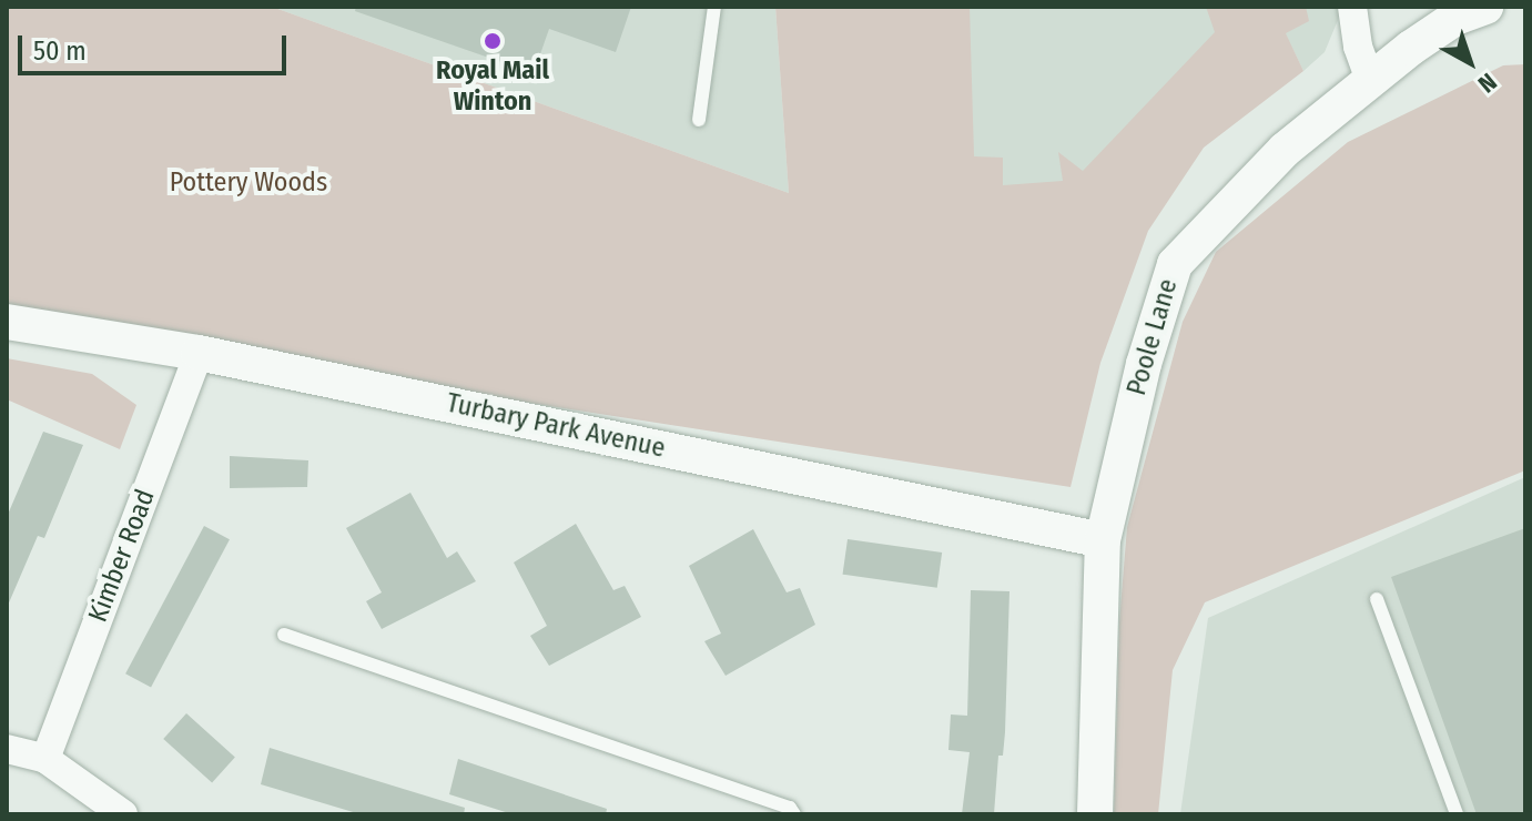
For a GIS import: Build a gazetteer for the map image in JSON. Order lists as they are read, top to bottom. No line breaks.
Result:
{"streets":{"street":["Poole Lane","Turbary Park Avenue","Kimber Road"]},"crossings":[["Poole Lane","Turbary Park Avenue"],["Turbary Park Avenue","Kimber Road"]],"parks":["Pottery Woods"],"places":["Royal Mail Winton"],"scale_bar":"50 m","north":"bottom right"}
